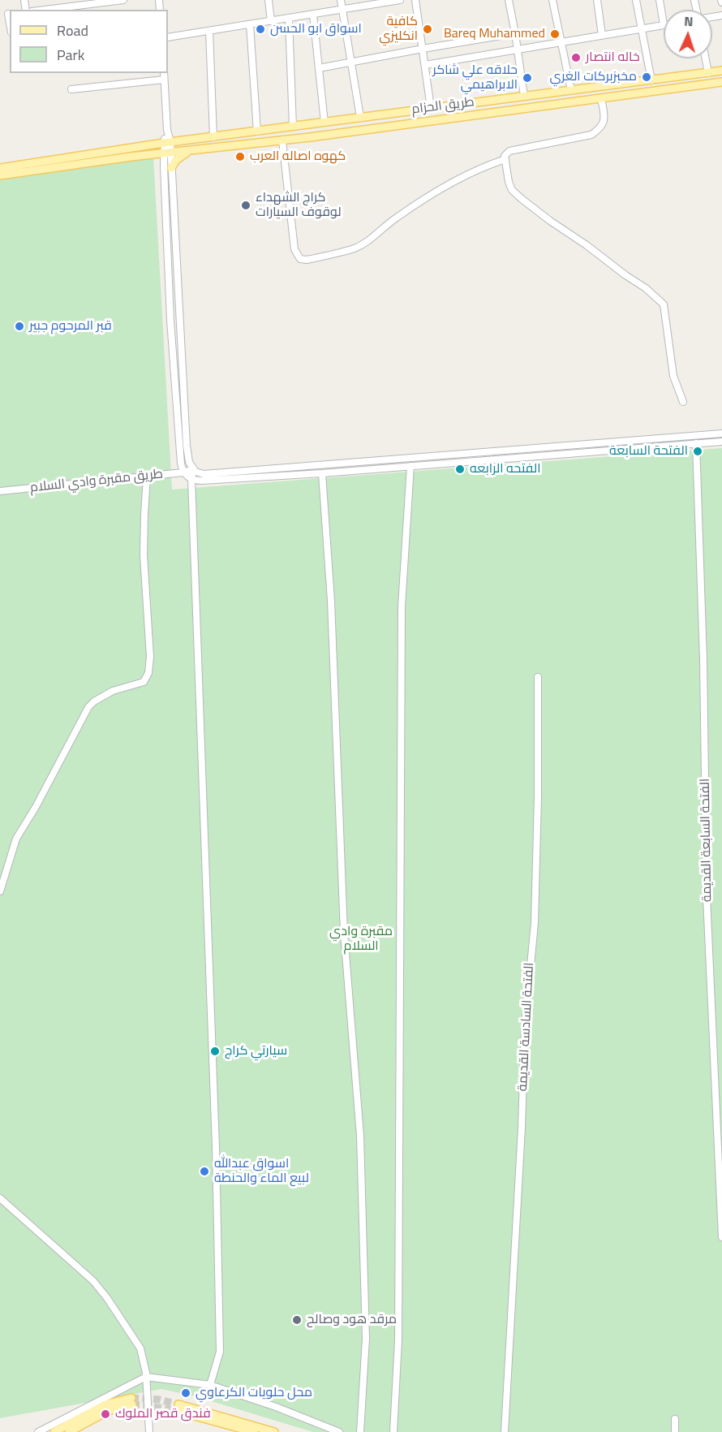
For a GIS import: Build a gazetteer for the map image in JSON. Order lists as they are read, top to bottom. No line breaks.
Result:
{"streets":{"main road":["طريق الحزام"],"street":["طريق مقبرة وادي السلام","الفتحة السابعة القديمة","الفتحة السادسة القديمة"]},"parks":["مقبرة وادي السلام"],"places":["اسواق ابو الحسن","كافية انكليزي","Bareq Muhammed","خاله انتصار","مخبزبركات الغري","حلاقه علي شاكر الابراهيمي","كهوه اصاله العرب","كراج الشهداء لوقوف السيارات","قبر المرحوم جبير","الفتحة السابعة","الفتحه الرابعه","سيارتي كراج","اسواق عبدالله لبيع الماء والحنطة","مرقد هود وصالح","محل حلويات الكرعاوي","فندق قصر الملوك"],"legend":["Road","Park"],"north":"top"}
